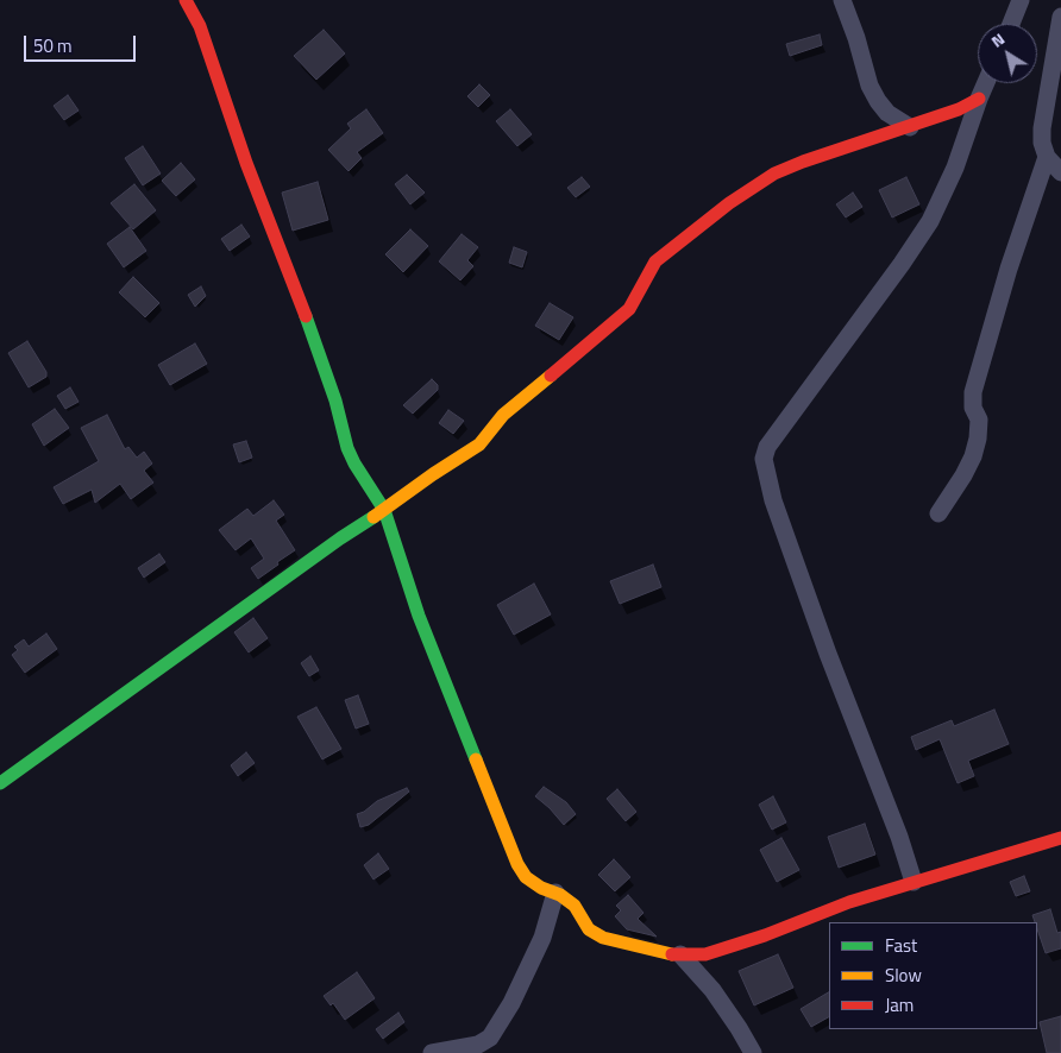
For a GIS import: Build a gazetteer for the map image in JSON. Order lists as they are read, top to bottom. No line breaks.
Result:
{"legend":["Fast","Slow","Jam"],"scale_bar":"50 m","north":"top left"}
